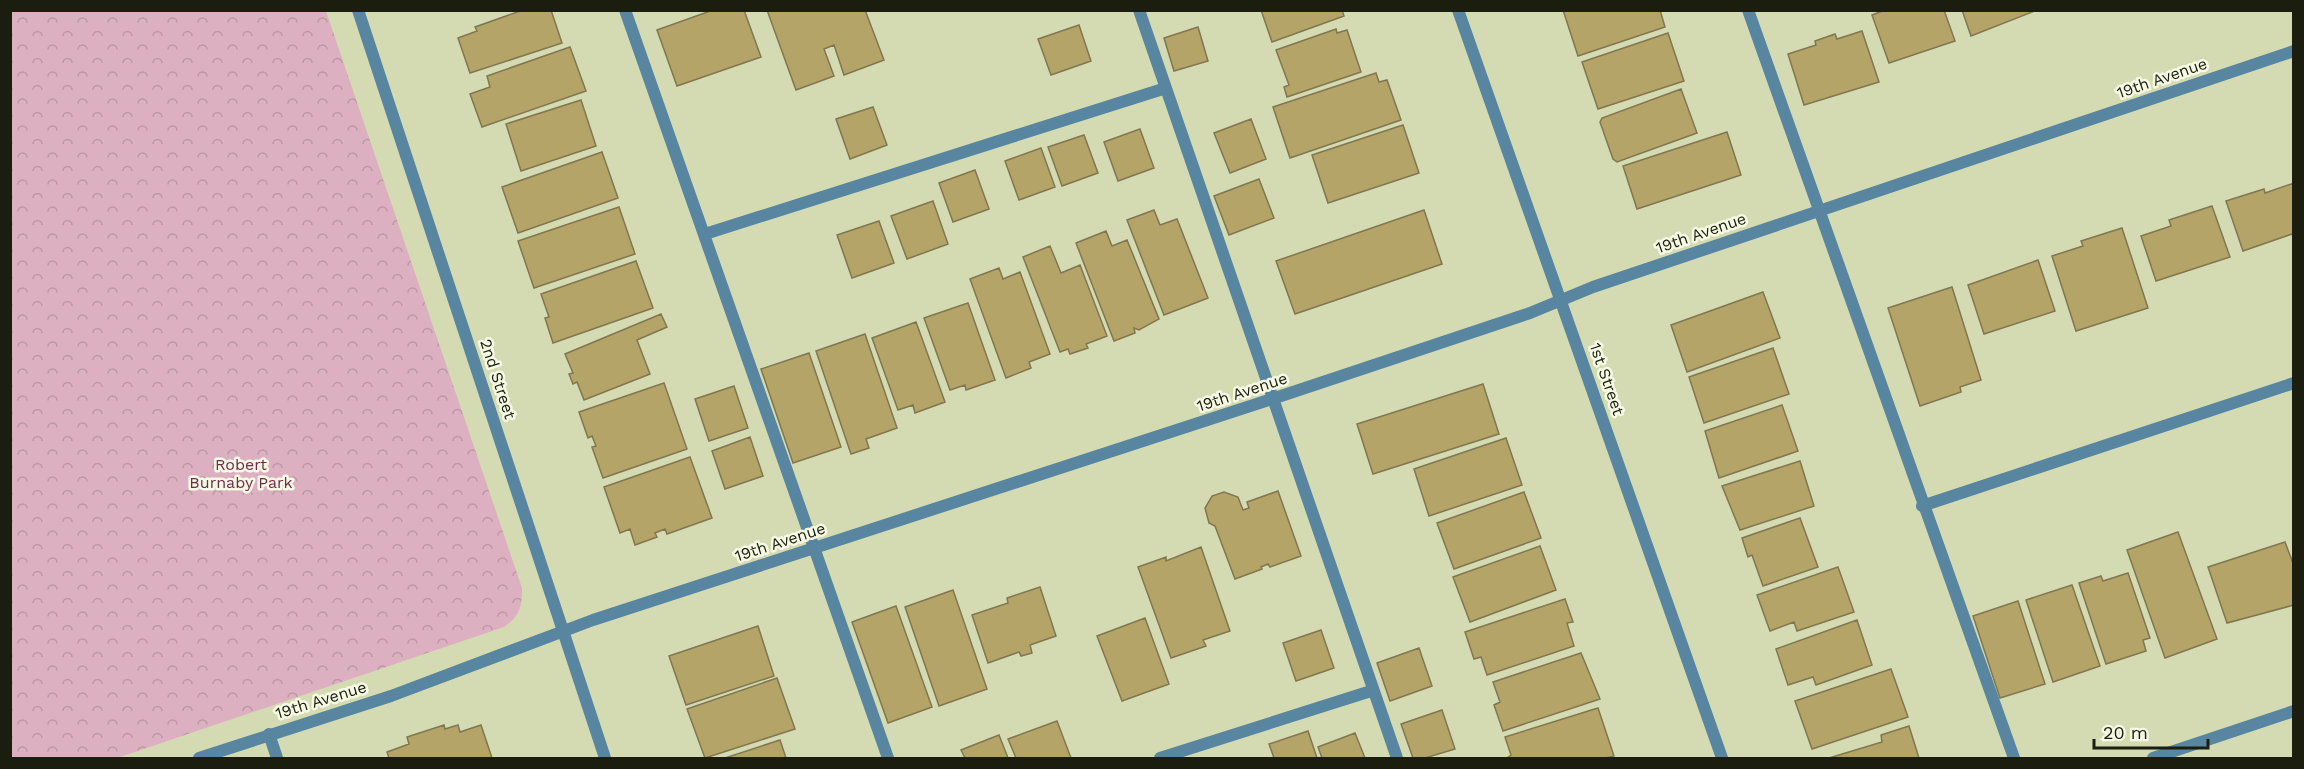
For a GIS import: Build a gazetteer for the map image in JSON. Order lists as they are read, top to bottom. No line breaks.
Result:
{"streets":{"street":["19th Avenue","2nd Street","1st Street"]},"crossings":[["19th Avenue","2nd Street"],["19th Avenue","1st Street"]],"parks":["Robert Burnaby Park"],"scale_bar":"20 m"}
